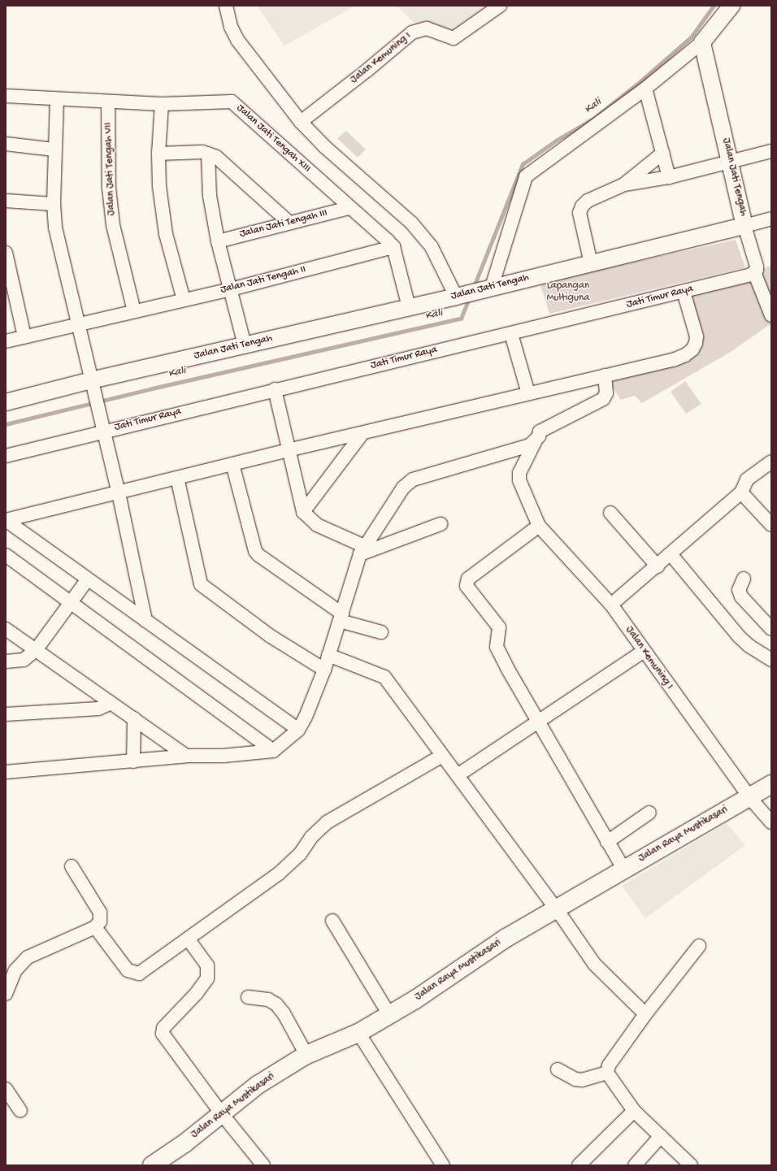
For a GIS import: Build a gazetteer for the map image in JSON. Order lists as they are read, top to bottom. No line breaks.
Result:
{"streets":{"main road":["Jalan Raya Mustikasari"],"street":["Jalan Kemuning I","Jalan Jati Tengah XIII","Jalan Jati Tengah VII","Jalan Jati Tengah","Jalan Jati Tengah III","Jalan Jati Tengah II","Jati Timur Raya"]},"crossings":[["Jalan Kemuning I","Jalan Raya Mustikasari"],["Jalan Jati Tengah XIII","Jalan Jati Tengah VII"],["Jalan Jati Tengah XIII","Jalan Jati Tengah III"],["Jalan Jati Tengah XIII","Jalan Jati Tengah II"],["Jalan Jati Tengah VII","Jalan Jati Tengah II"]],"water":["Kali"],"parks":["Lapangan Multiguna"]}
